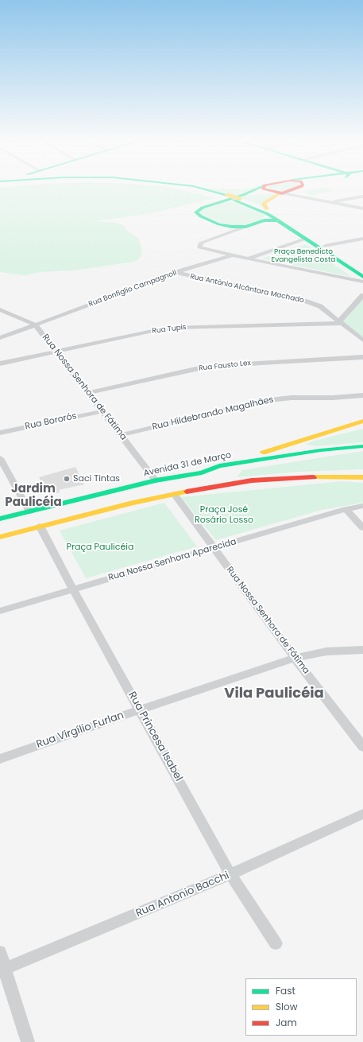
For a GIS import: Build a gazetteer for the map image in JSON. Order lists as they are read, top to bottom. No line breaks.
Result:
{"streets":{"main road":["Avenida 31 de Março"],"street":["Rua Bonfiglio Campagnoli","Rua Antônio Alcântara Machado","Rua Tupis","Rua Fausto Lex","Rua Nossa Senhora de Fátima","Rua Hildebrando Magalhães","Rua Bororós","Rua Nossa Senhora Aparecida","Rua Virgílio Furlan","Rua Princesa Isabel","Rua Antonio Bacchi"]},"crossings":[["Rua Bonfiglio Campagnoli","Rua Antônio Alcântara Machado"],["Rua Bonfiglio Campagnoli","Rua Nossa Senhora de Fátima"],["Rua Antônio Alcântara Machado","Rua Tupis"],["Rua Tupis","Rua Nossa Senhora de Fátima"],["Rua Fausto Lex","Rua Nossa Senhora de Fátima"],["Rua Nossa Senhora de Fátima","Rua Hildebrando Magalhães"],["Rua Nossa Senhora de Fátima","Rua Bororós"],["Rua Nossa Senhora de Fátima","Avenida 31 de Março"],["Rua Nossa Senhora de Fátima","Rua Nossa Senhora Aparecida"],["Rua Nossa Senhora de Fátima","Rua Virgílio Furlan"],["Rua Nossa Senhora Aparecida","Rua Princesa Isabel"],["Rua Virgílio Furlan","Rua Princesa Isabel"],["Rua Princesa Isabel","Rua Antonio Bacchi"]],"districts":["Jardim Paulicéia","Vila Paulicéia"],"parks":["Praça Benedicto Evangelista Costa","Praça José Rosário Losso","Praça Paulicéia"],"places":["Saci Tintas"],"legend":["Fast","Slow","Jam"]}
